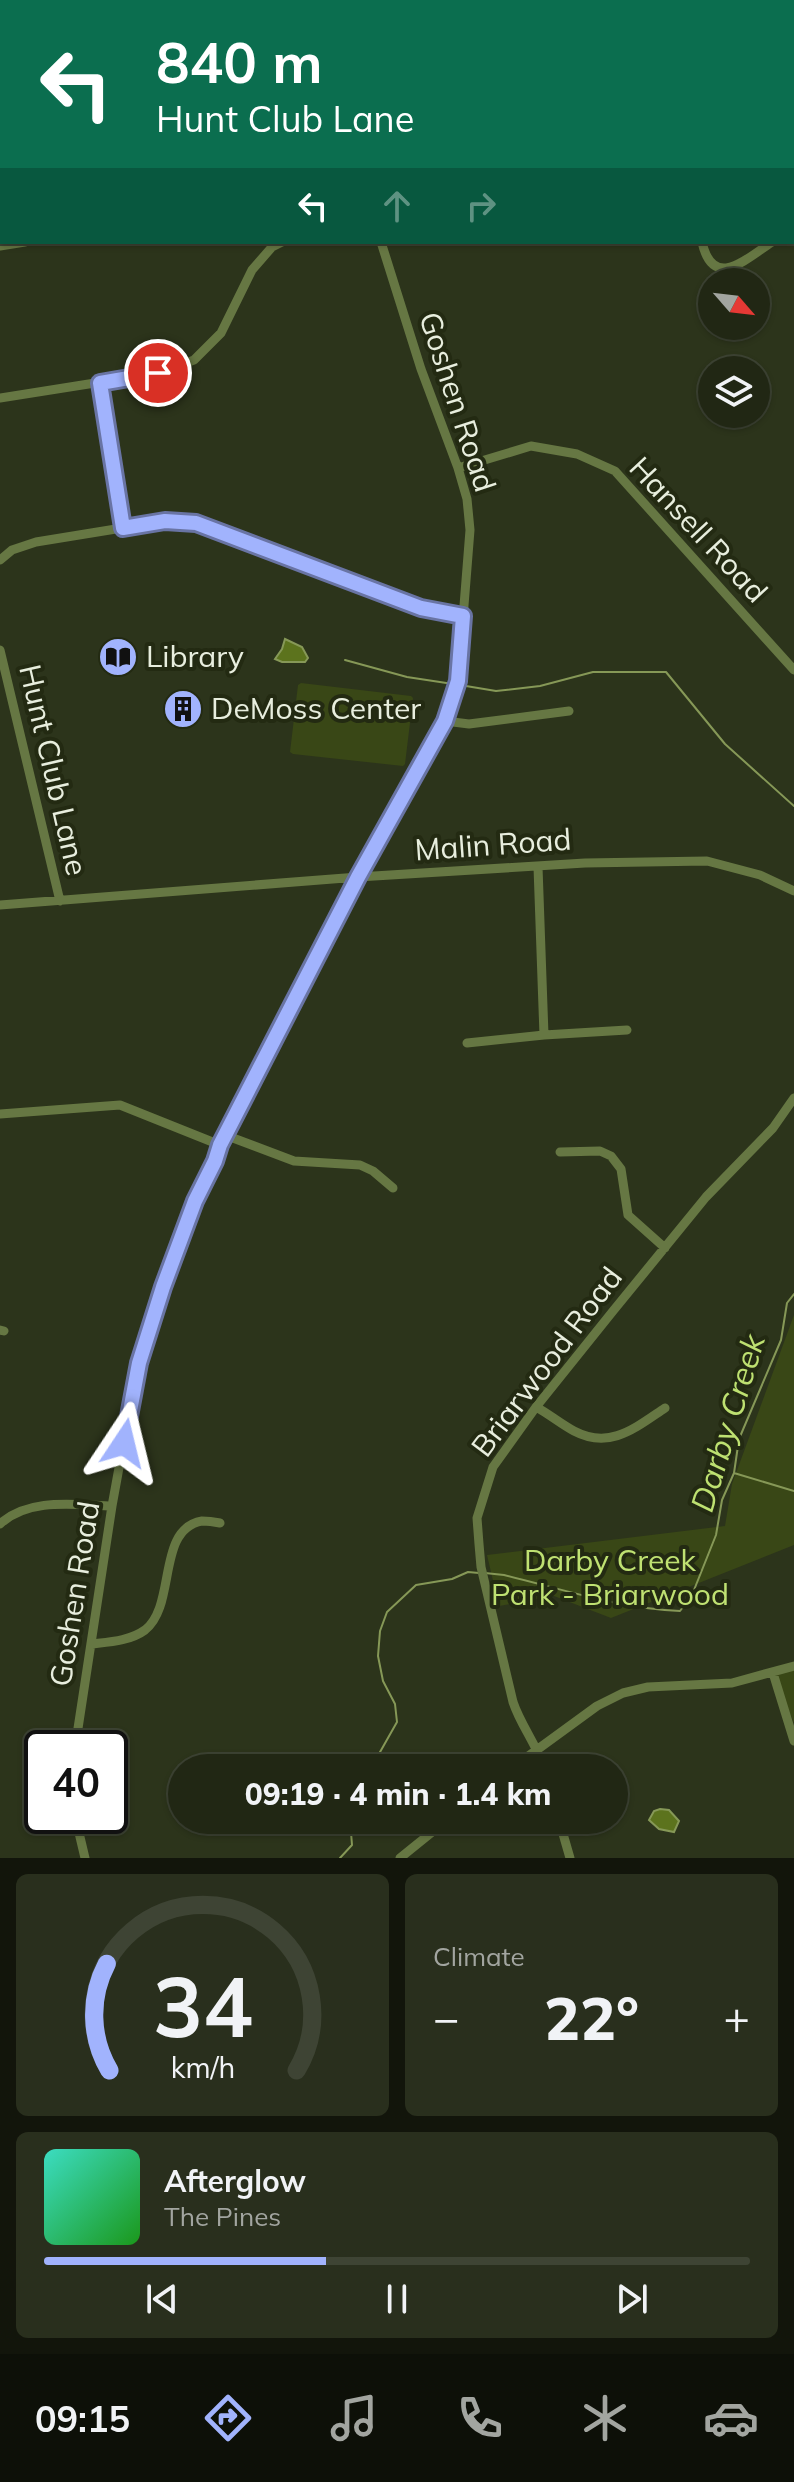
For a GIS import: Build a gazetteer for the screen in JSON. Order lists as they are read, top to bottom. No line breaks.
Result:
{"streets":{"street":["Goshen Road","Hansell Road","Hunt Club Lane","Malin Road","Briarwood Road"]},"crossings":[["Goshen Road","Hansell Road"],["Goshen Road","Malin Road"],["Hunt Club Lane","Malin Road"]],"water":["Darby Creek"],"parks":["Darby Creek Park - Briarwood"],"places":{"library":["Library"],"building":["DeMoss Center"]},"north":"bottom right","page":{"turn":["840 m","Hunt Club Lane"],"limit":"40","trip":"09:19 · 4 min · 1.4 km","tile":"Climate","heat":["−","22°","+"],"song":["Afterglow","The Pines"],"tabs":"09:15","gauge":["34","km/h"]}}
